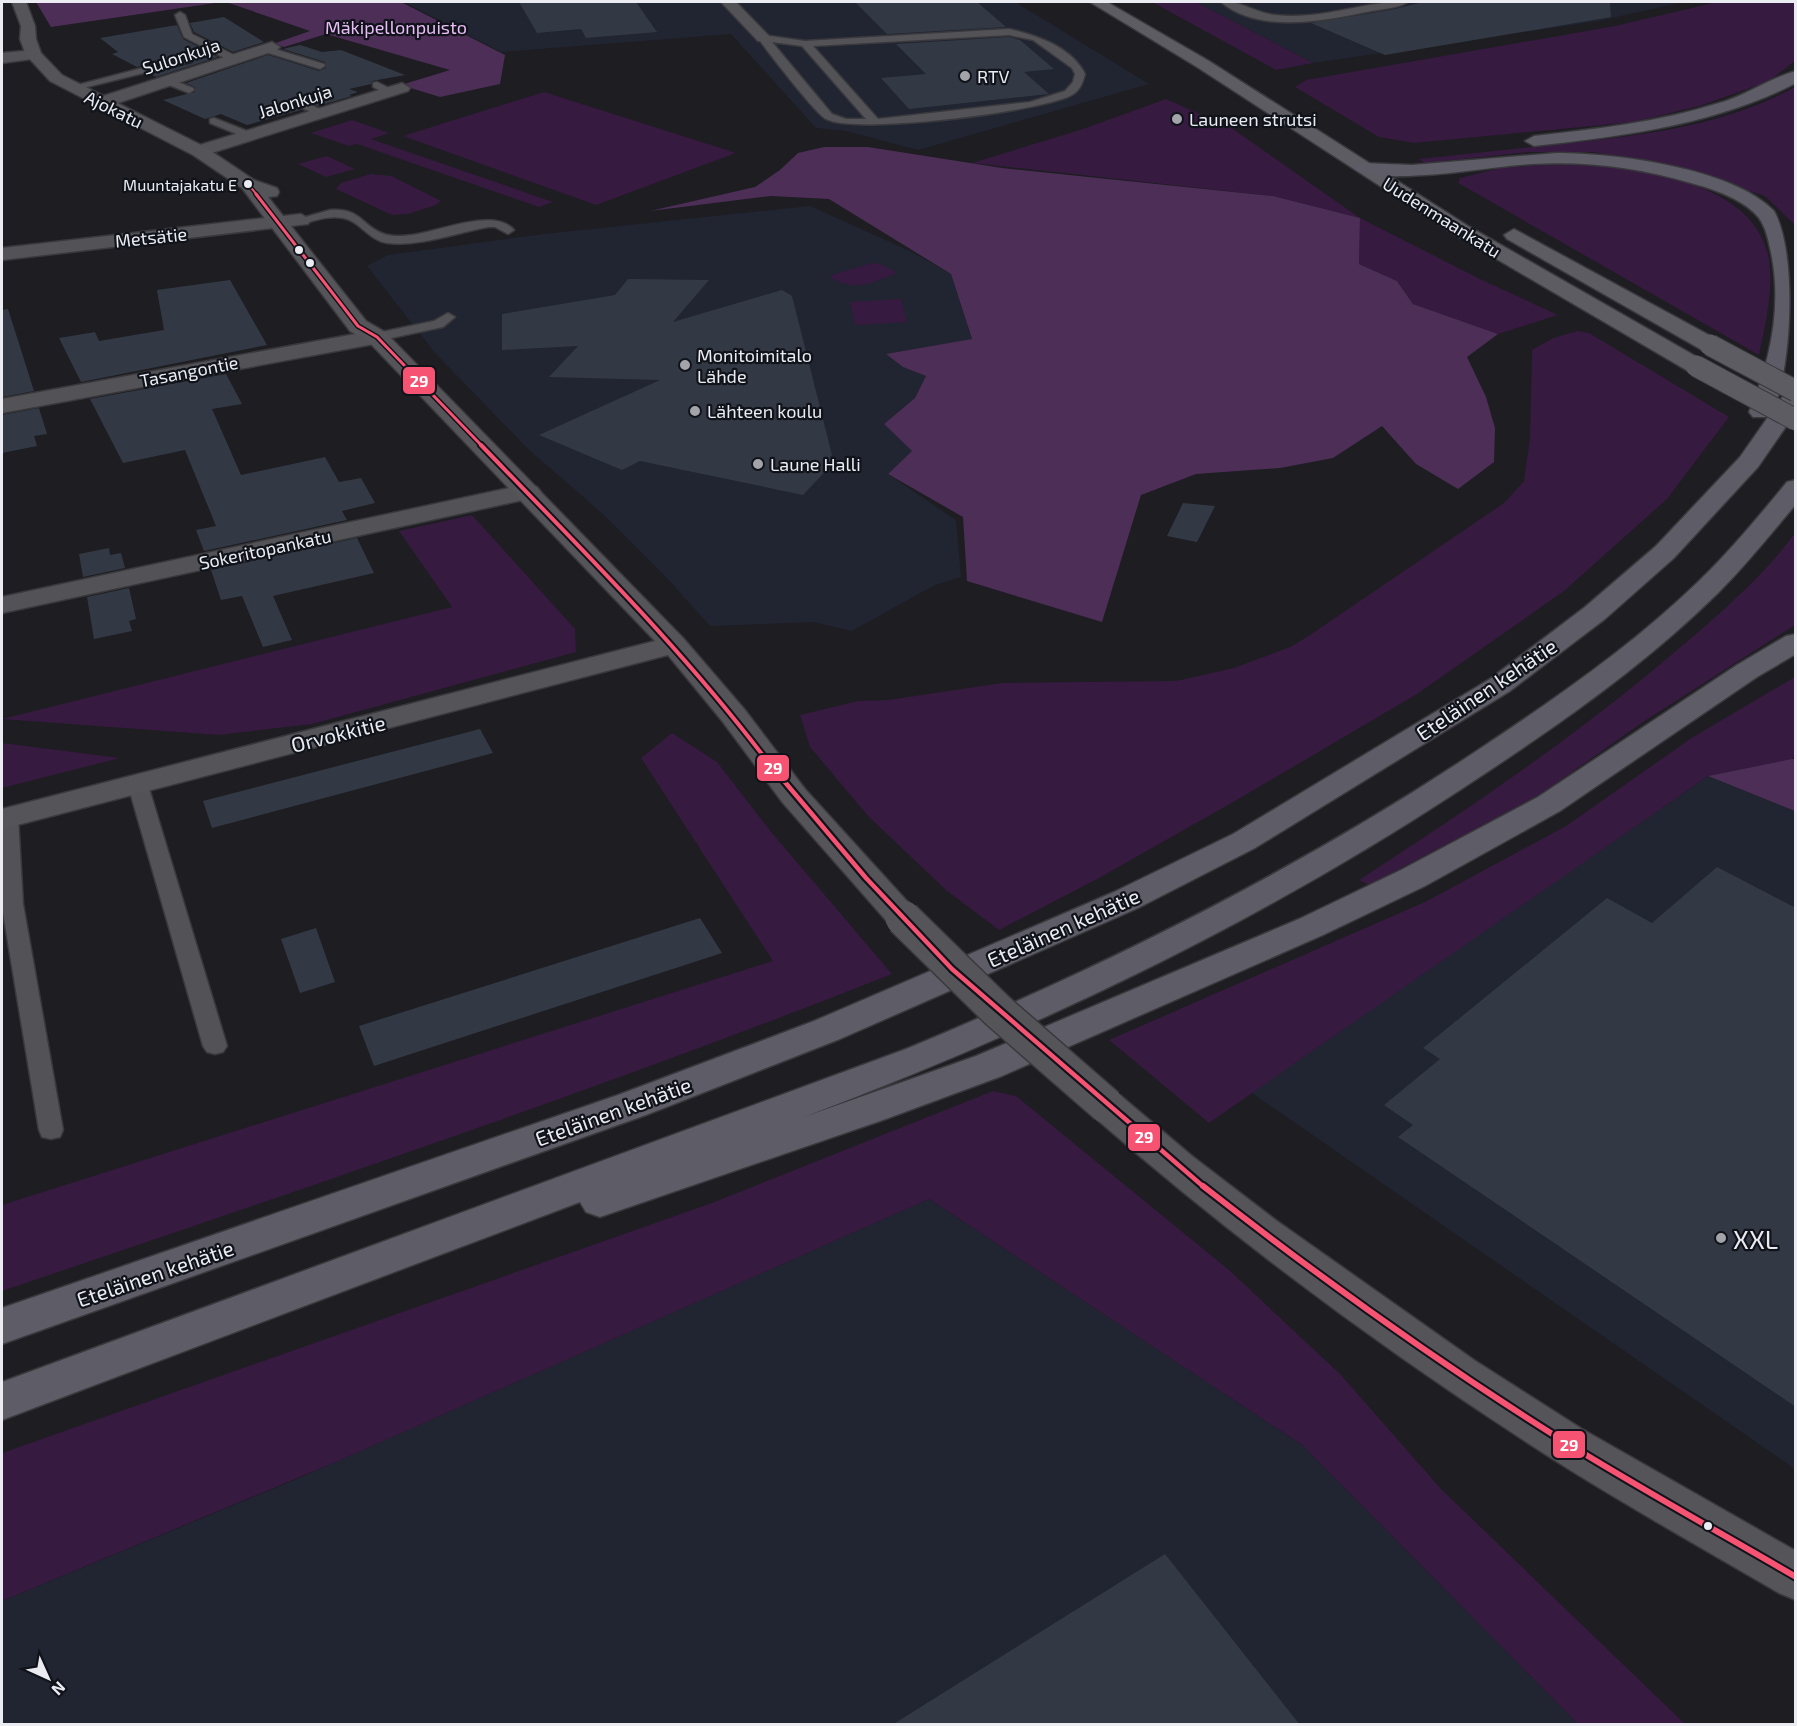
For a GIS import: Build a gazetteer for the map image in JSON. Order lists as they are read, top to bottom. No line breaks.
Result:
{"streets":{"highway":["Eteläinen kehätie"],"main road":["Uudenmaankatu"],"street":["Sulonkuja","Jalonkuja","Ajokatu","Metsätie","Tasangontie","Sokeritopankatu","Orvokkitie"]},"crossings":[["Sulonkuja","Ajokatu"],["Jalonkuja","Ajokatu"],["Ajokatu","Metsätie"],["Ajokatu","Tasangontie"],["Ajokatu","Sokeritopankatu"],["Ajokatu","Orvokkitie"],["Uudenmaankatu","Eteläinen kehätie"]],"parks":["Mäkipellonpuisto"],"places":["RTV","Launeen strutsi","Muuntajakatu E","Monitoimitalo Lähde","Lähteen koulu","Laune Halli","XXL"],"lines":["transit line 29"],"north":"bottom right"}
